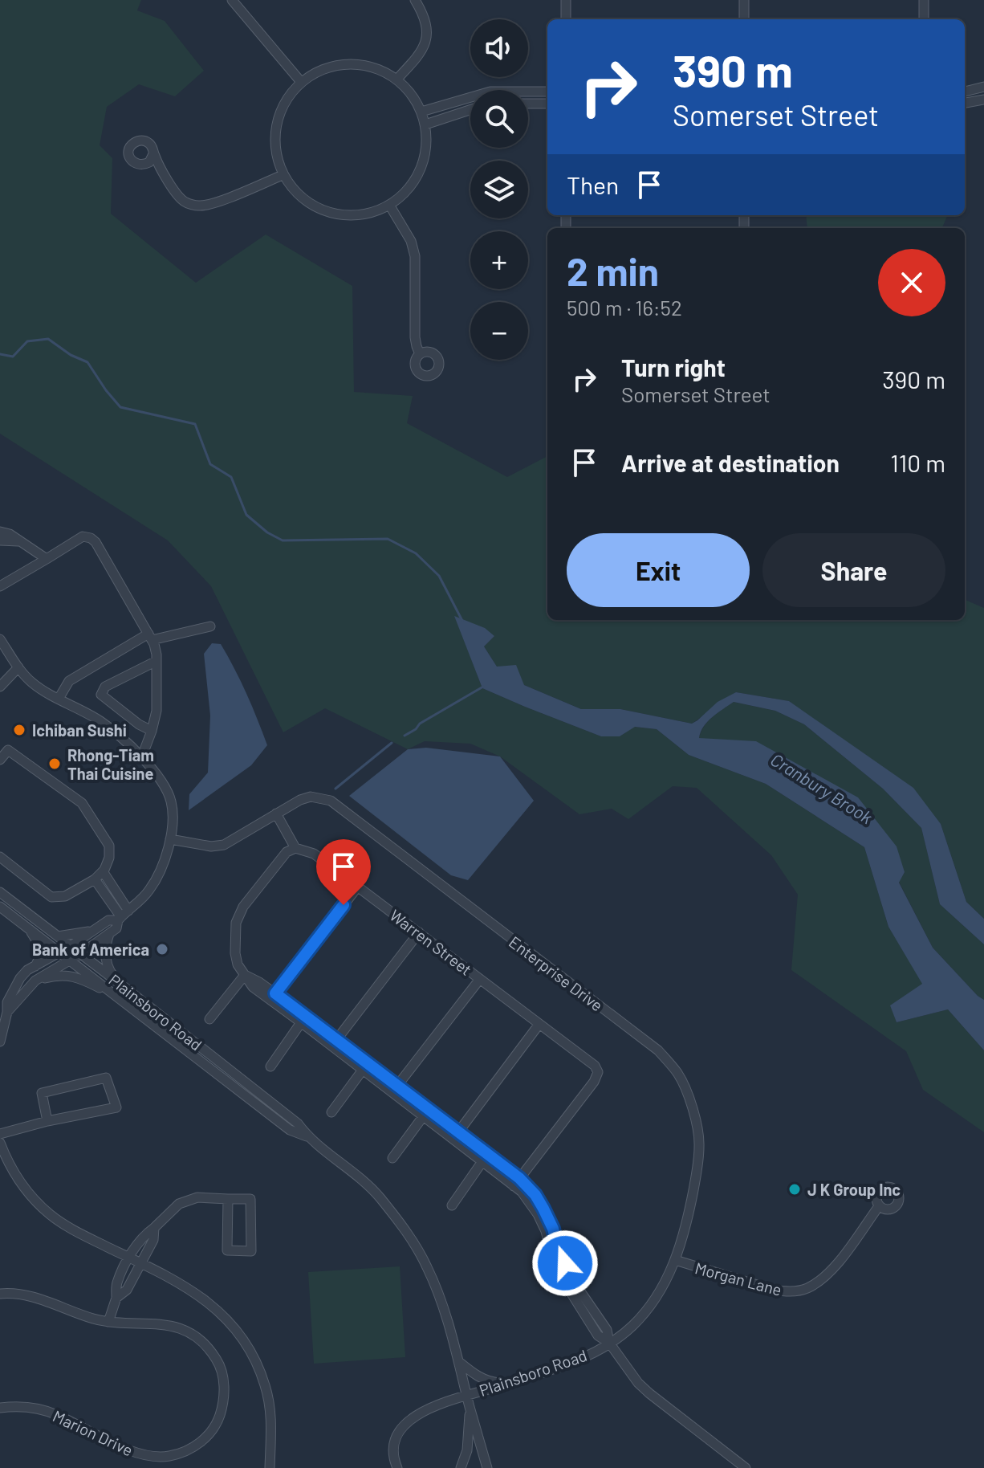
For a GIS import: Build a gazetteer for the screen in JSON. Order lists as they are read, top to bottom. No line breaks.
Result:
{"streets":{"street":["Warren Street","Enterprise Drive","Plainsboro Road","Morgan Lane","Marion Drive"]},"crossings":[["Enterprise Drive","Plainsboro Road"],["Enterprise Drive","Morgan Lane"]],"water":["Cranbury Brook"],"places":["Ichiban Sushi","Rhong-Tiam Thai Cuisine","Bank of America","J K Group Inc"],"page":{"map_buttons":["+","−"],"turn":["390 m","Somerset Street"],"then":"Then","heading":["2 min","500 m · 16:52"],"list":[{"name":"Turn right","note":"Somerset Street","value":"390 m"},{"name":"Arrive at destination","value":"110 m"}],"buttons":["Exit","Share"]}}
